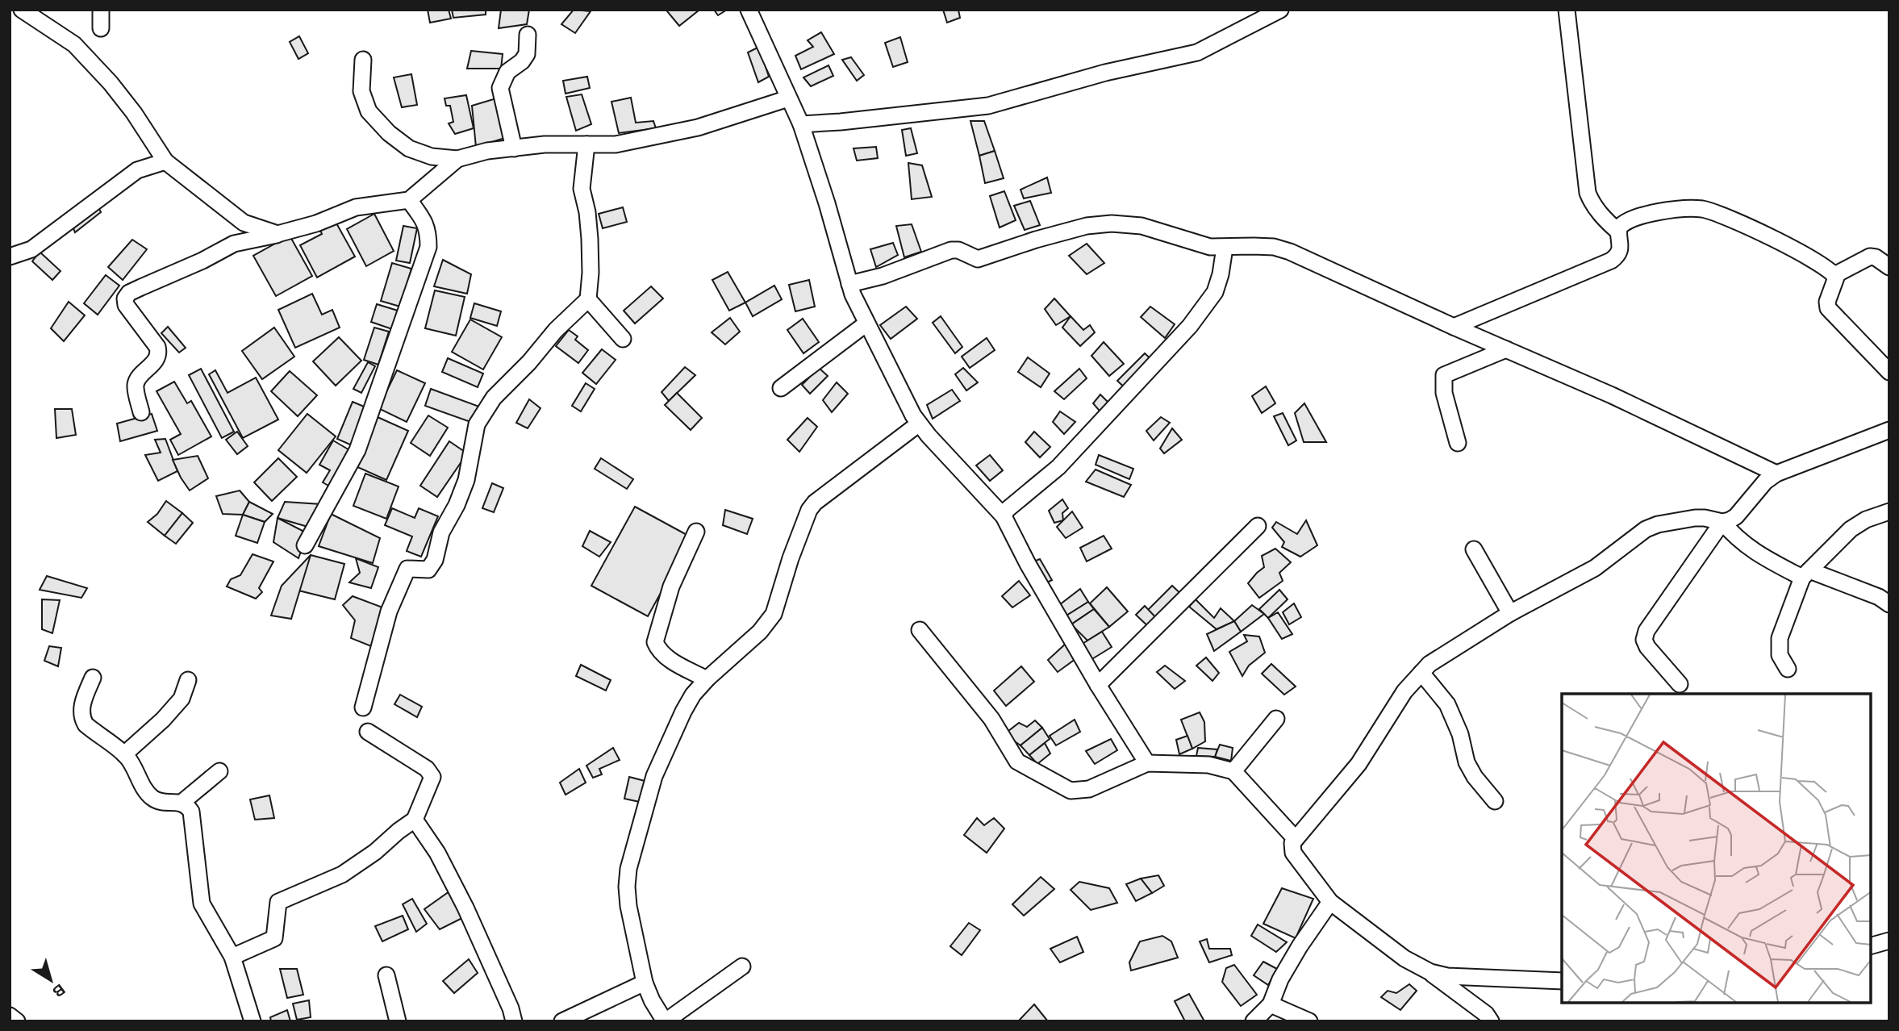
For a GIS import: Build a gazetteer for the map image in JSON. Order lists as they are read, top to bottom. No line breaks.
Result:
{"north":"bottom right"}
